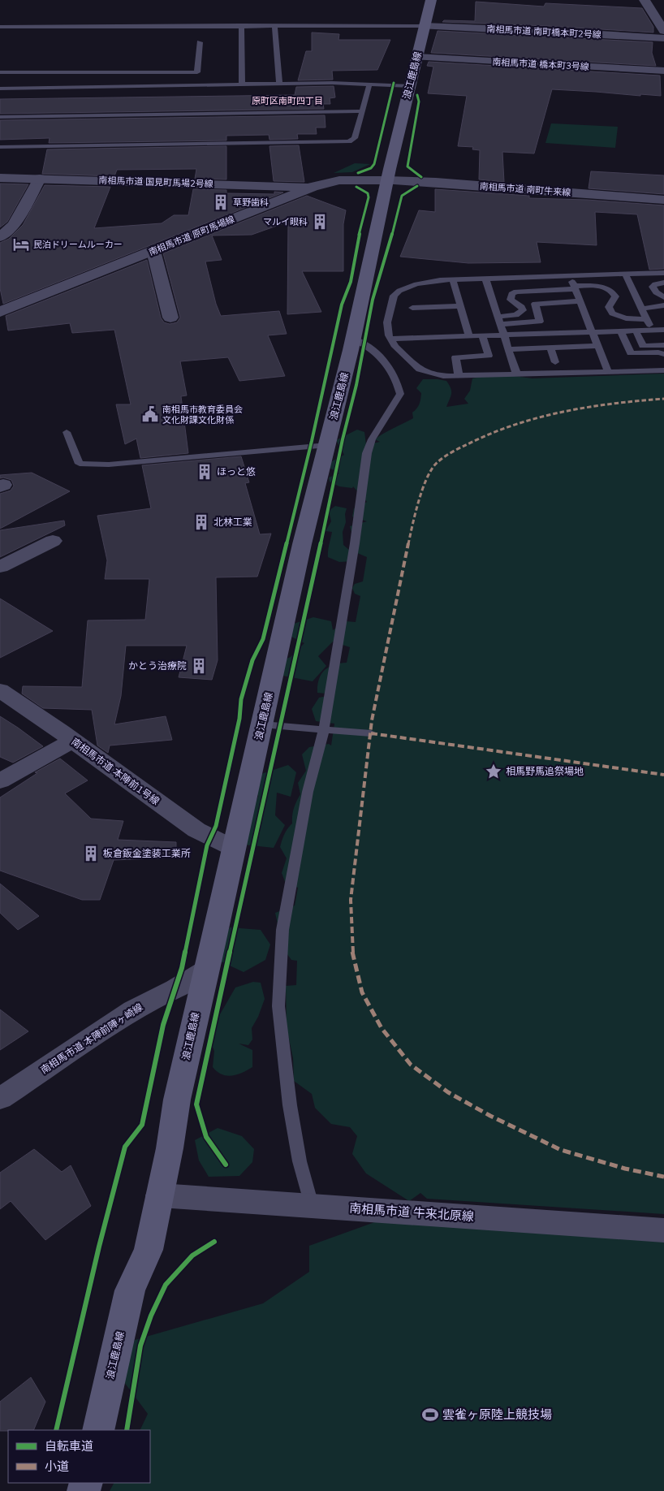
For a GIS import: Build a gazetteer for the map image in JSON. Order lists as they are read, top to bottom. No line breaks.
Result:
{"streets":{"main road":["浪江鹿島線"],"street":["南相馬市道 南町橋本町2号線","南相馬市道 橋本町3号線","南相馬市道 国見町馬場2号線","南相馬市道 南町牛来線","南相馬市道 原町馬場線","南相馬市道 本陣前1号線","南相馬市道 本陣前陣ヶ崎線","南相馬市道 牛来北原線"]},"crossings":[["南相馬市道 南町橋本町2号線","浪江鹿島線"],["南相馬市道 橋本町3号線","浪江鹿島線"],["浪江鹿島線","南相馬市道 南町牛来線"],["浪江鹿島線","南相馬市道 原町馬場線"],["浪江鹿島線","南相馬市道 本陣前1号線"],["浪江鹿島線","南相馬市道 本陣前陣ヶ崎線"],["浪江鹿島線","南相馬市道 牛来北原線"],["南相馬市道 国見町馬場2号線","南相馬市道 原町馬場線"],["南相馬市道 南町牛来線","南相馬市道 原町馬場線"]],"districts":["原町区南町四丁目"],"places":{"building":["草野歯科","マルイ眼科","ほっと悠","北林工業","かとう治療院","板倉鈑金塗装工業所"],"hotel":["民泊ドリームルーカー"],"public building":["南相馬市教育委員会 文化財課文化財係"],"place":["相馬野馬追祭場地"],"sports":["雲雀ヶ原陸上競技場"]},"legend":["自転車道","小道"]}
